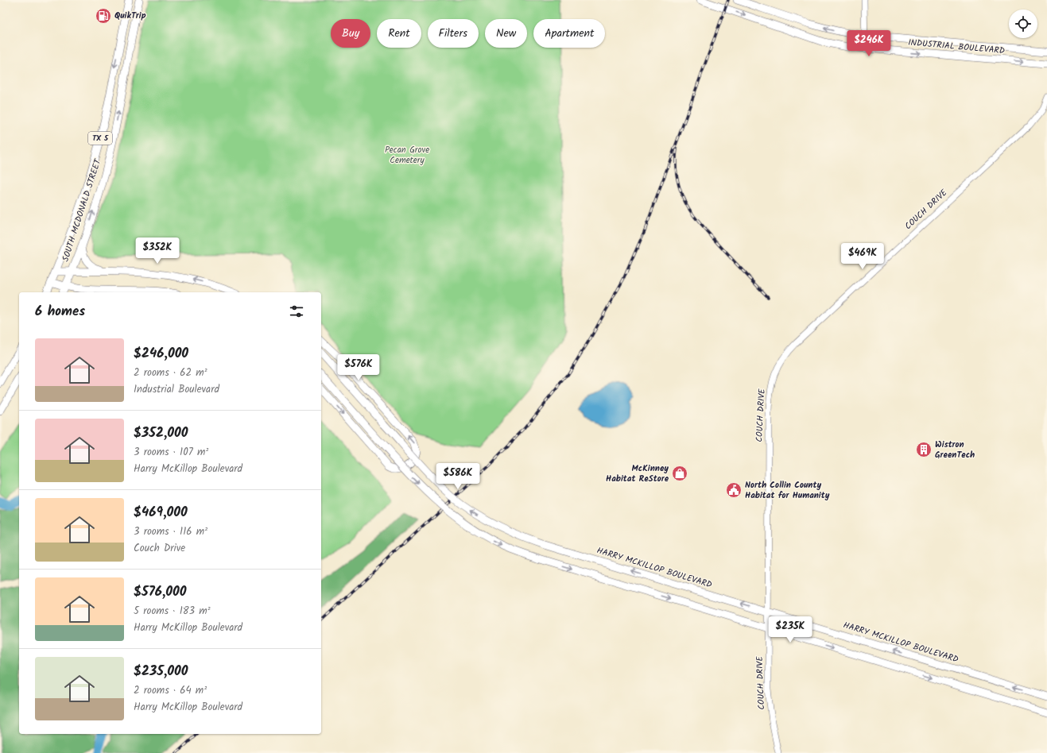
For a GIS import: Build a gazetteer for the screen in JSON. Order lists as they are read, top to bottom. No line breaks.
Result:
{"streets":{"main road":["INDUSTRIAL BOULEVARD","TX 5","SOUTH MCDONALD STREET","HARRY MCKILLOP BOULEVARD"],"street":["COUCH DRIVE"]},"crossings":[["COUCH DRIVE","HARRY MCKILLOP BOULEVARD"]],"parks":["Pecan Grove Cemetery"],"places":{"fuel station":["QuikTrip"],"building":["Wistron GreenTech"],"shop":["McKinney Habitat ReStore"],"public building":["North Collin County Habitat for Humanity"]},"page":{"chip":["Buy","Rent","Filters","New","Apartment"],"price":["$246K","$352K","$469K","$576K","$586K","$235K"],"heading":"6 homes","list":[{"name":"$246,000","note":"2 rooms · 62 m² · Industrial Boulevard"},{"name":"$352,000","note":"3 rooms · 107 m² · Harry McKillop Boulevard"},{"name":"$469,000","note":"3 rooms · 116 m² · Couch Drive"},{"name":"$576,000","note":"5 rooms · 183 m² · Harry McKillop Boulevard"},{"name":"$235,000","note":"2 rooms · 64 m² · Harry McKillop Boulevard"}]}}
